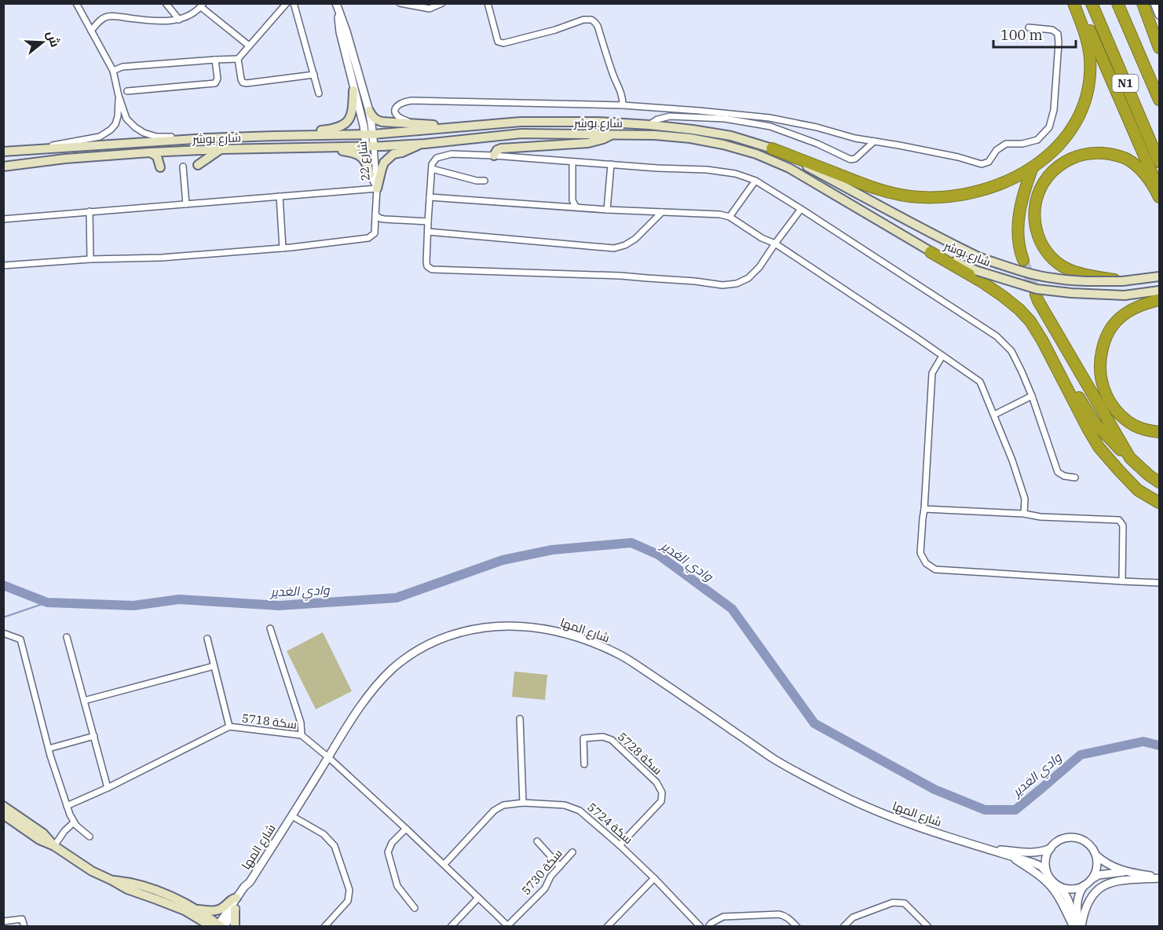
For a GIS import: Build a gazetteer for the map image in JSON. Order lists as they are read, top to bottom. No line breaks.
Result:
{"streets":{"highway":["N1"],"main road":["شارع بوشر"],"street":["شارع 22","شارع المها","سكة 5718","سكة 5728","سكة 5724","سكة 5730"]},"crossings":[["شارع بوشر","شارع 22"],["شارع المها","سكة 5718"],["سكة 5718","سكة 5724"],["سكة 5718","سكة 5730"],["سكة 5728","سكة 5724"]],"water":["وادي الغدير"],"scale_bar":"100 m","north":"right"}
